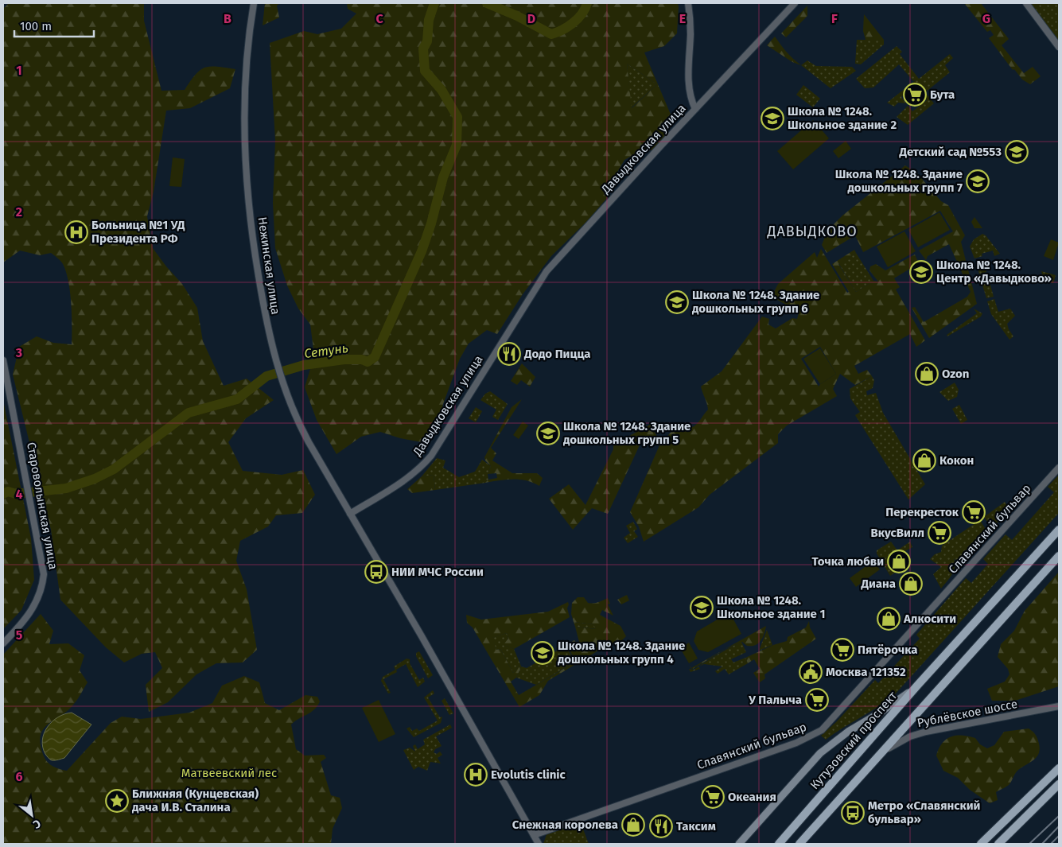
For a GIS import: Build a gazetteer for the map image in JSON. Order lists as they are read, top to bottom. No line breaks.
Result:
{"streets":{"main road":["Кутузовский проспект"],"street":["Давыдковская улица","Нежинская улица","Староволынская улица","Славянский бульвар","Рублёвское шоссе"]},"crossings":[["Давыдковская улица","Нежинская улица"]],"districts":["ДАВЫДКОВО"],"water":["Сетунь"],"parks":["Матвеевский лес"],"places":{"supermarket":["Бута","Перекресток","ВкусВилл","Пятёрочка","У Палыча","Океания"],"school or university":["Школа № 1248. Школьное здание 2","Детский сад №553","Школа № 1248. Здание дошкольных групп 7","Школа № 1248. Центр «Давыдково»","Школа № 1248. Здание дошкольных групп 6","Школа № 1248. Здание дошкольных групп 5","Школа № 1248. Школьное здание 1","Школа № 1248. Здание дошкольных групп 4"],"hospital":["Больница №1 УД Президента РФ","Evolutis clinic"],"restaurant":["Додо Пицца","Таксим"],"shop":["Ozon","Кокон","Точка любви","Диана","Алкосити","Снежная королева"],"bus stop":["НИИ МЧС России","Метро «Славянский бульвар»"],"public building":["Москва 121352"],"place":["Ближняя (Кунцевская) дача И.В. Сталина"]},"scale_bar":"100 m","north":"bottom right","grid":{"columns":["B","C","D","E","F","G"],"rows":["1","2","3","4","5","6"]}}
